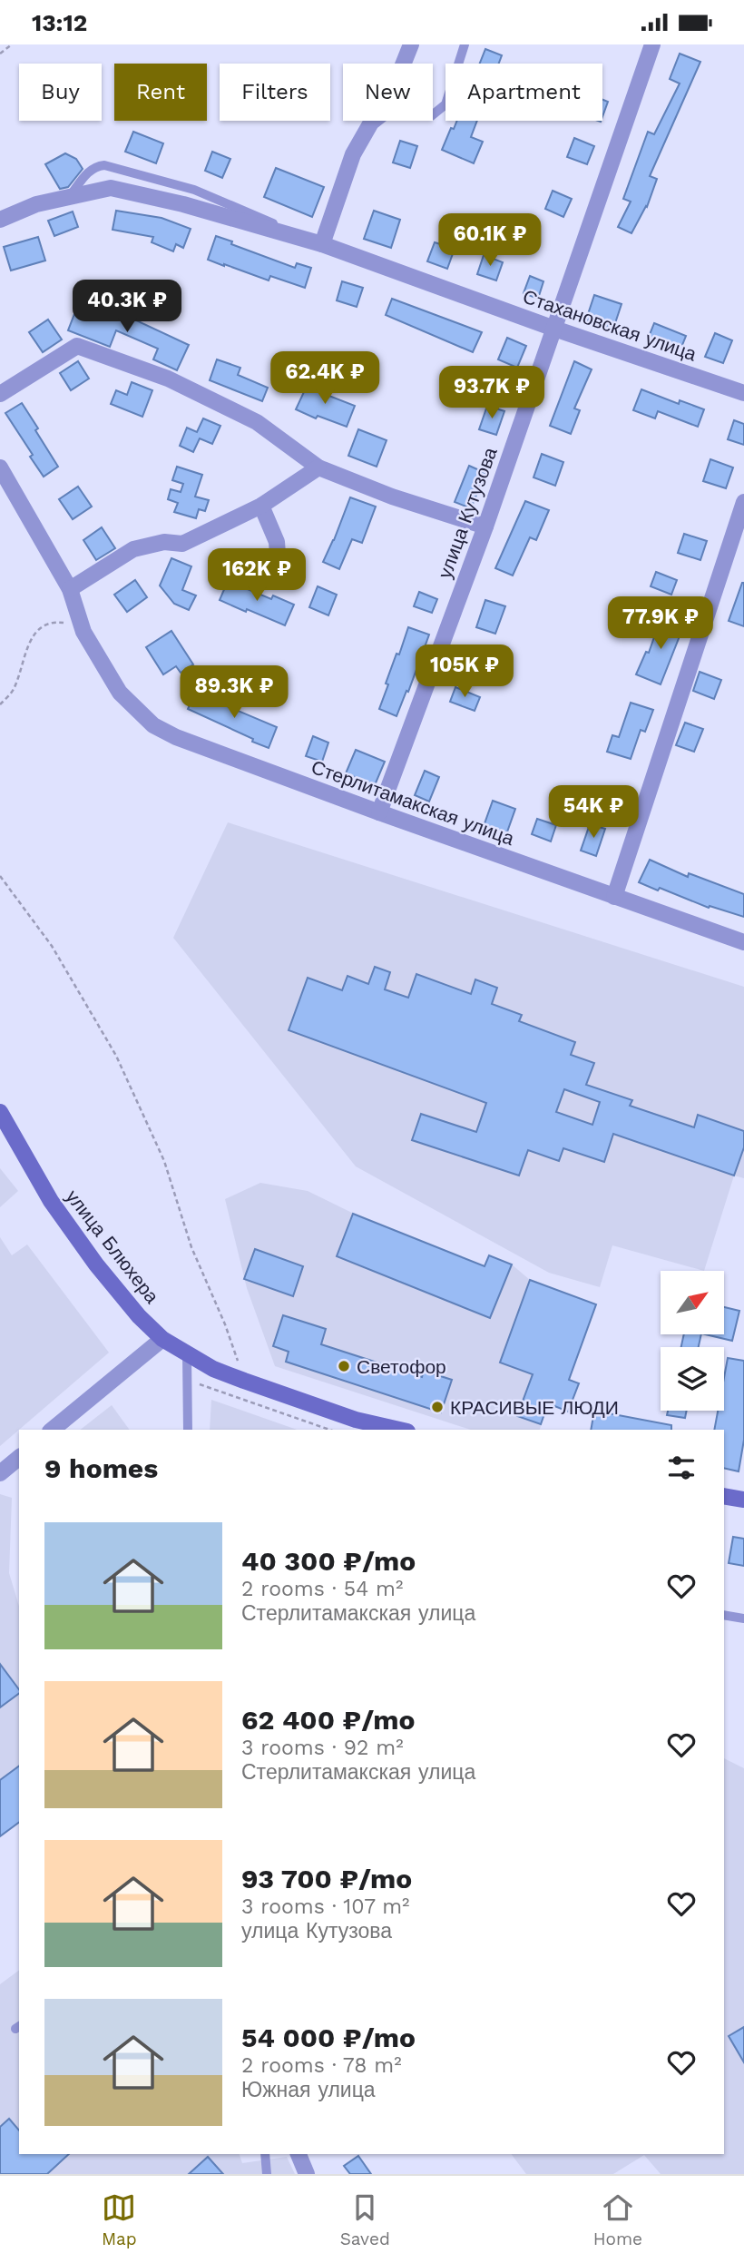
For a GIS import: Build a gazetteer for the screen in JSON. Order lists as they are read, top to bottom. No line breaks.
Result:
{"streets":{"main road":["улица Блюхера"],"street":["Стахановская улица","улица Кутузова","Стерлитамакская улица"]},"crossings":[["Стахановская улица","улица Кутузова"],["улица Кутузова","Стерлитамакская улица"]],"places":["Светофор","КРАСИВЫЕ ЛЮДИ"],"north":"top right","page":{"status":"13:12","chip":["Buy","Rent","Filters","New","Apartment"],"price":["60.1K ₽","40.3K ₽","62.4K ₽","93.7K ₽","162K ₽","77.9K ₽","105K ₽","89.3K ₽","54K ₽"],"heading":"9 homes","list":[{"name":"40 300 ₽/mo","note":"2 rooms · 54 m² · Стерлитамакская улица"},{"name":"62 400 ₽/mo","note":"3 rooms · 92 m² · Стерлитамакская улица"},{"name":"93 700 ₽/mo","note":"3 rooms · 107 m² · улица Кутузова"},{"name":"54 000 ₽/mo","note":"2 rooms · 78 m² · Южная улица"}],"tabs":["Map","Saved","Home"]}}
